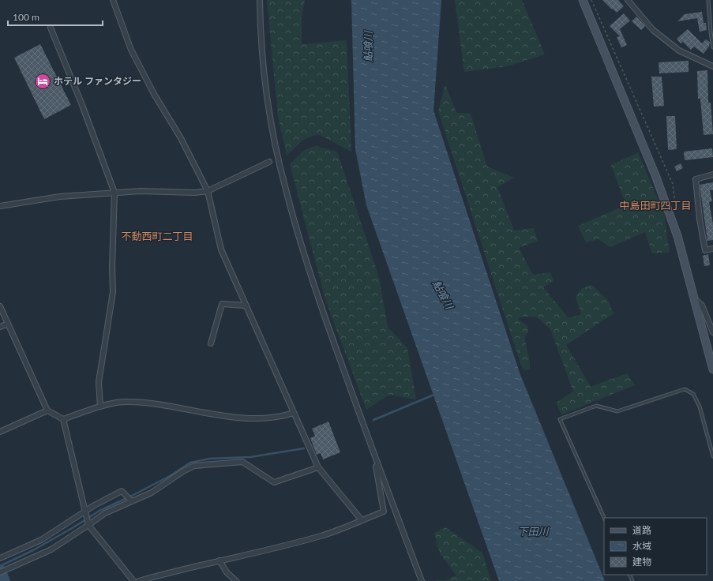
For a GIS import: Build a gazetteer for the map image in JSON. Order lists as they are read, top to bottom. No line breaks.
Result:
{"districts":["中島田町四丁目","不動西町二丁目"],"water":["鮎喰川","下田川"],"places":{"hotel":["ホテル ファンタジー"]},"legend":["道路","水域","建物"],"scale_bar":"100 m"}
